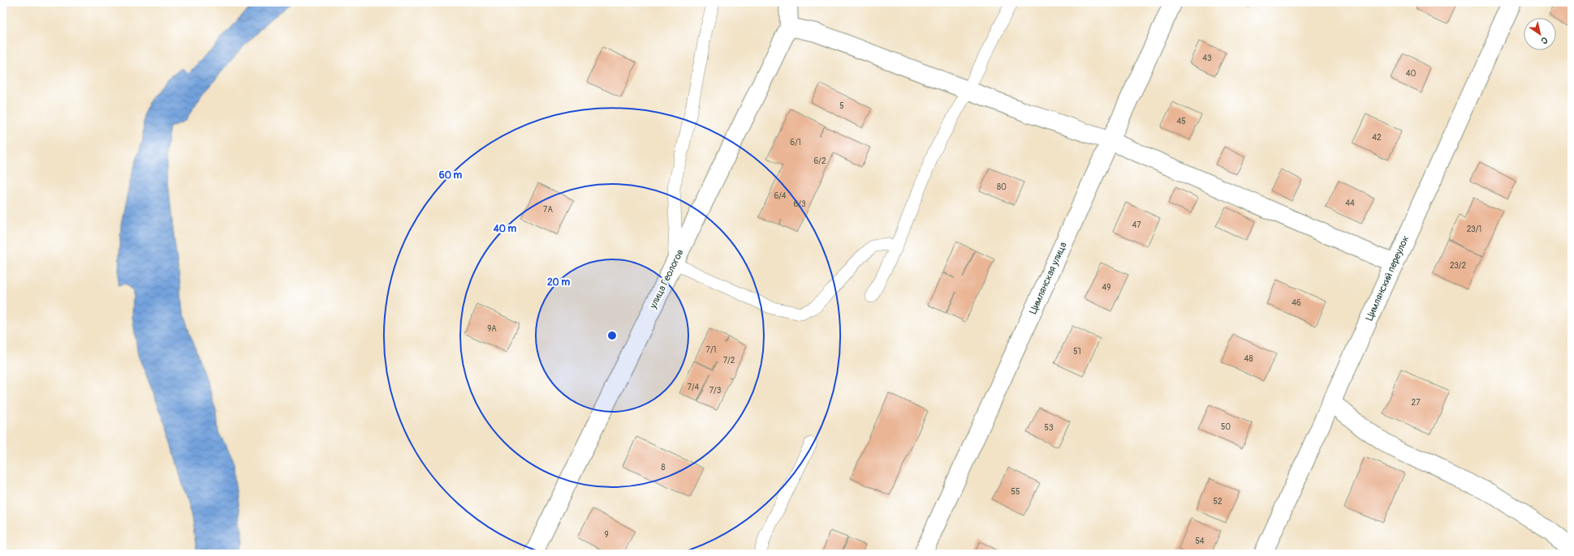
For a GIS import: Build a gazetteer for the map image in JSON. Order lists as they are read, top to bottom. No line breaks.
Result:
{"streets":{"street":["Цимлянская улица","Цимлянский переулок","улица Геологов"]},"house_numbers":["43","40","5","45","42","6/1","6/2","80","6/4","44","6/3","7А","47","23/1","23/2","49","46","9А","7/1","51","48","7/2","7/4","7/3","27","50","53","8","55","52","9","54"],"north":"bottom right","rings":["60 m","40 m","20 m"]}
